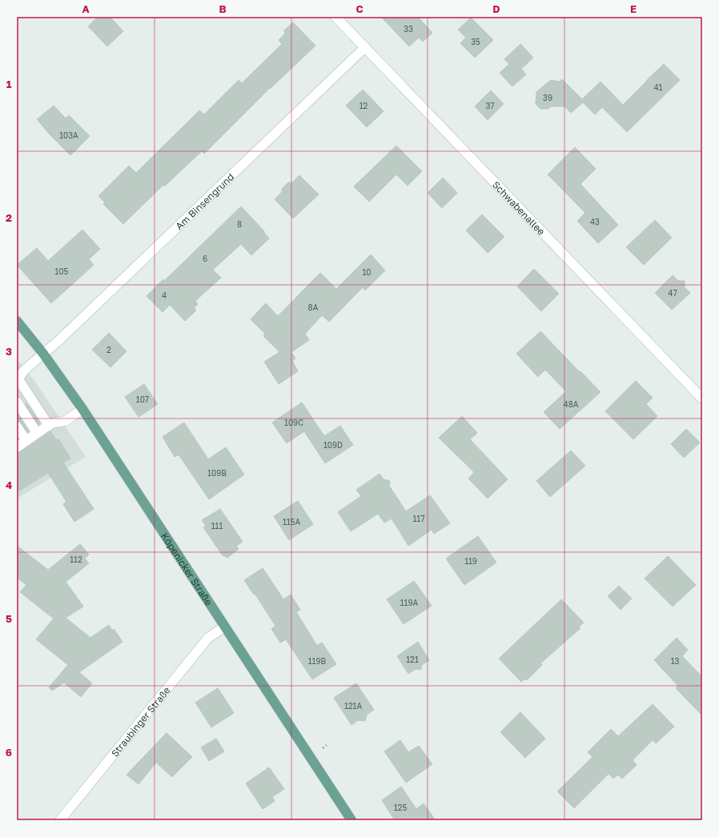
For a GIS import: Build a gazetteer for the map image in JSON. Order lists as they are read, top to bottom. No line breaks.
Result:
{"streets":{"main road":["Köpenicker Straße"],"street":["Am Binsengrund","Schwabenallee","Straubinger Straße"]},"crossings":[["Am Binsengrund","Schwabenallee"],["Am Binsengrund","Köpenicker Straße"],["Köpenicker Straße","Straubinger Straße"]],"house_numbers":["33","35","41","39","12","37","103A","43","8","6","105","10","47","4","8A","2","107","48A","109C","109D","109B","117","115A","111","112","119","119A","121","119B","13","121A","125"],"grid":{"columns":["A","B","C","D","E"],"rows":["1","2","3","4","5","6"]}}
